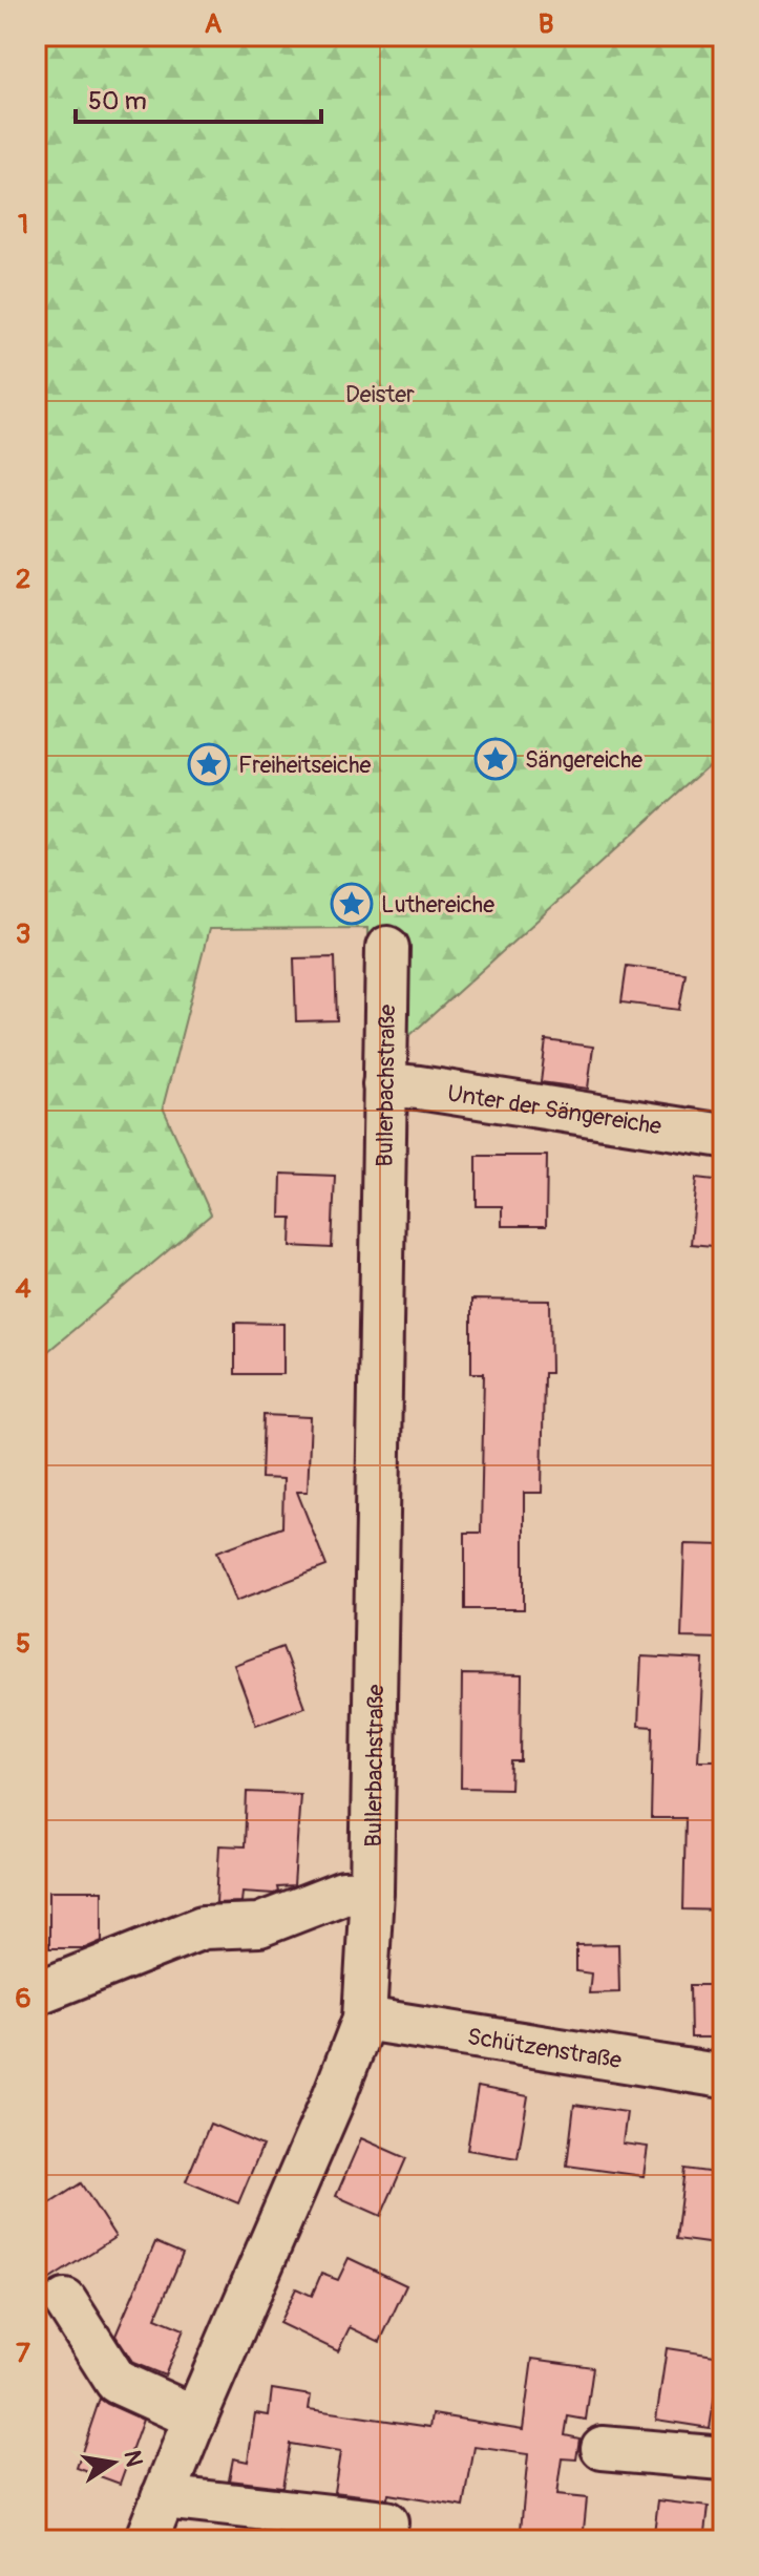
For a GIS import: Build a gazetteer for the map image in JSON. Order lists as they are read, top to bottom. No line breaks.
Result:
{"streets":{"street":["Bullerbachstraße","Unter der Sängereiche","Schützenstraße"]},"crossings":[["Bullerbachstraße","Unter der Sängereiche"],["Bullerbachstraße","Schützenstraße"]],"parks":["Deister"],"places":{"place":["Sängereiche","Freiheitseiche","Luthereiche"]},"scale_bar":"50 m","north":"right","grid":{"columns":["A","B"],"rows":["1","2","3","4","5","6","7"]}}
